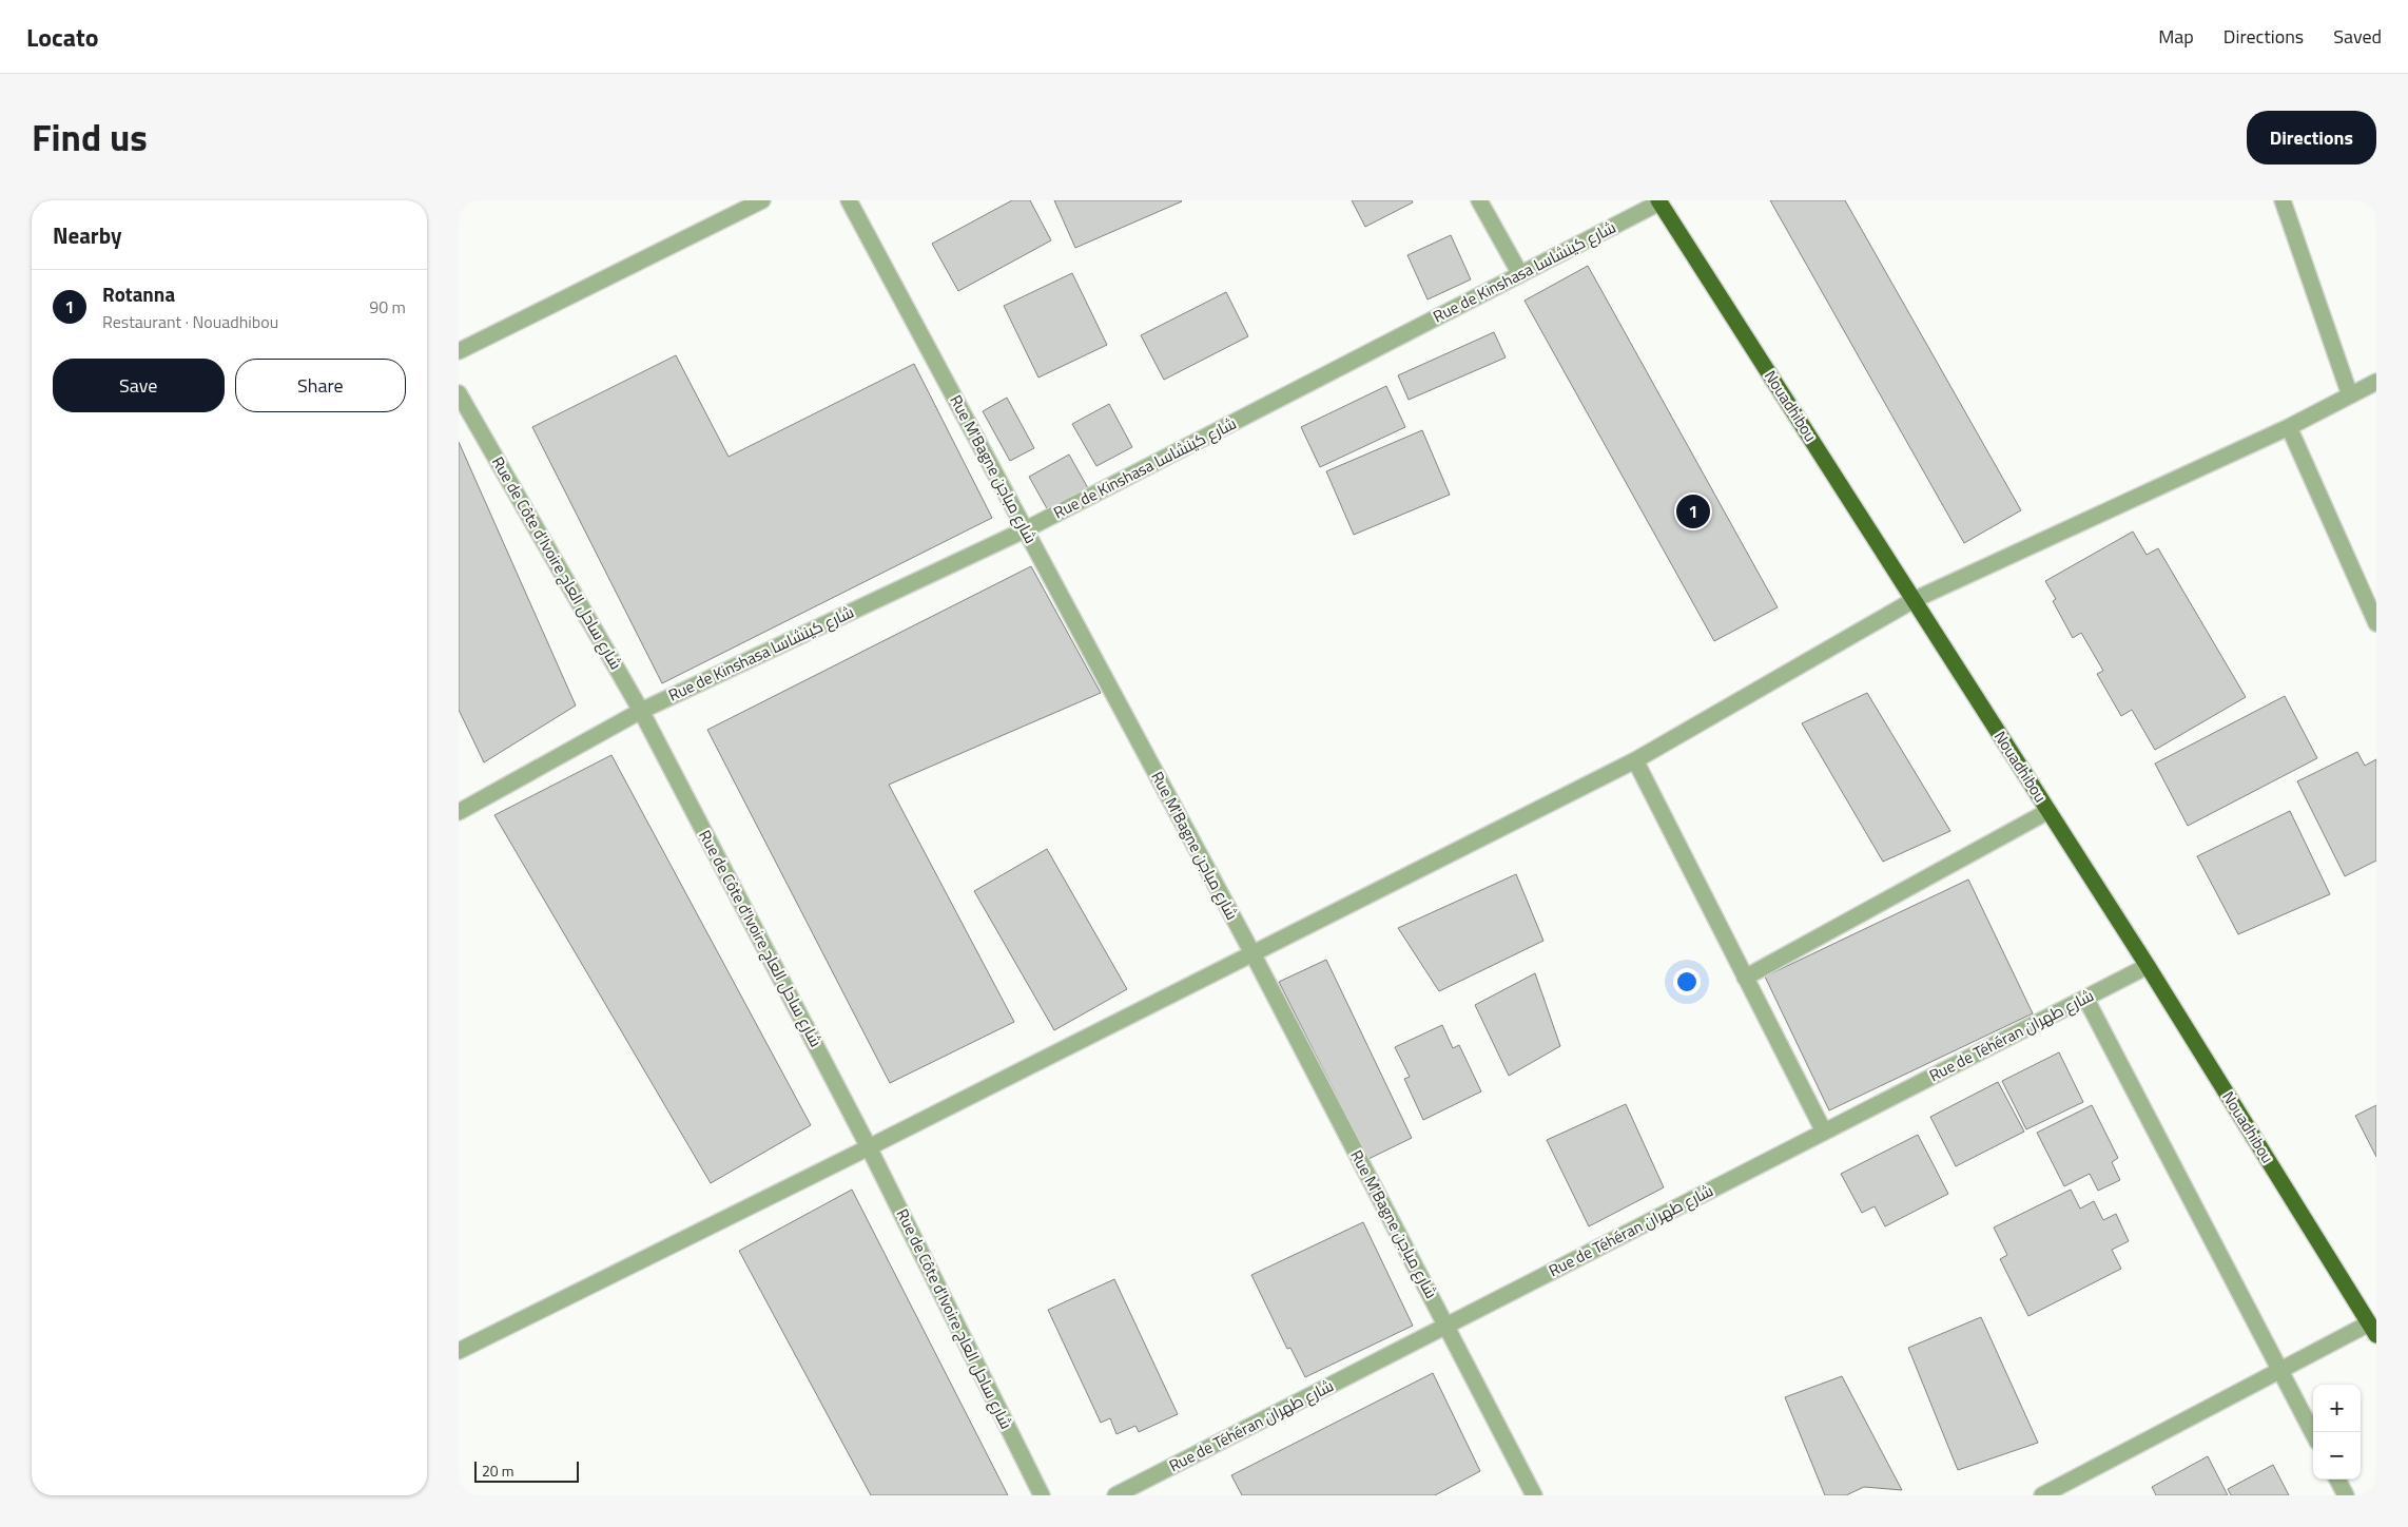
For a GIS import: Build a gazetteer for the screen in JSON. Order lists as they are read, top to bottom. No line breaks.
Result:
{"streets":{"highway":["Nouadhibou"],"street":["Rue de Kinshasa شارع كينشاسا","Rue M'Bagne شارع مباجن","Rue de Côte d'Ivoire شارع ساحل العاج","Rue de Téhéran شارع طهران"]},"crossings":[["Rue de Kinshasa شارع كينشاسا","Nouadhibou"],["Rue de Kinshasa شارع كينشاسا","Rue M'Bagne شارع مباجن"],["Rue de Kinshasa شارع كينشاسا","Rue de Côte d'Ivoire شارع ساحل العاج"],["Nouadhibou","Rue de Téhéran شارع طهران"],["Rue M'Bagne شارع مباجن","Rue de Téhéran شارع طهران"]],"scale_bar":"20 m","page":{"header":"Locato","nav":["Map","Directions","Saved"],"title":"Find us","buttons":["Directions",["Save","Share"]],"heading":"Nearby","list":[{"mark":"1","name":"Rotanna","note":"Restaurant · Nouadhibou","value":"90 m"}],"pins":"1","map_buttons":["+","−"],"scale":"20 m"}}
